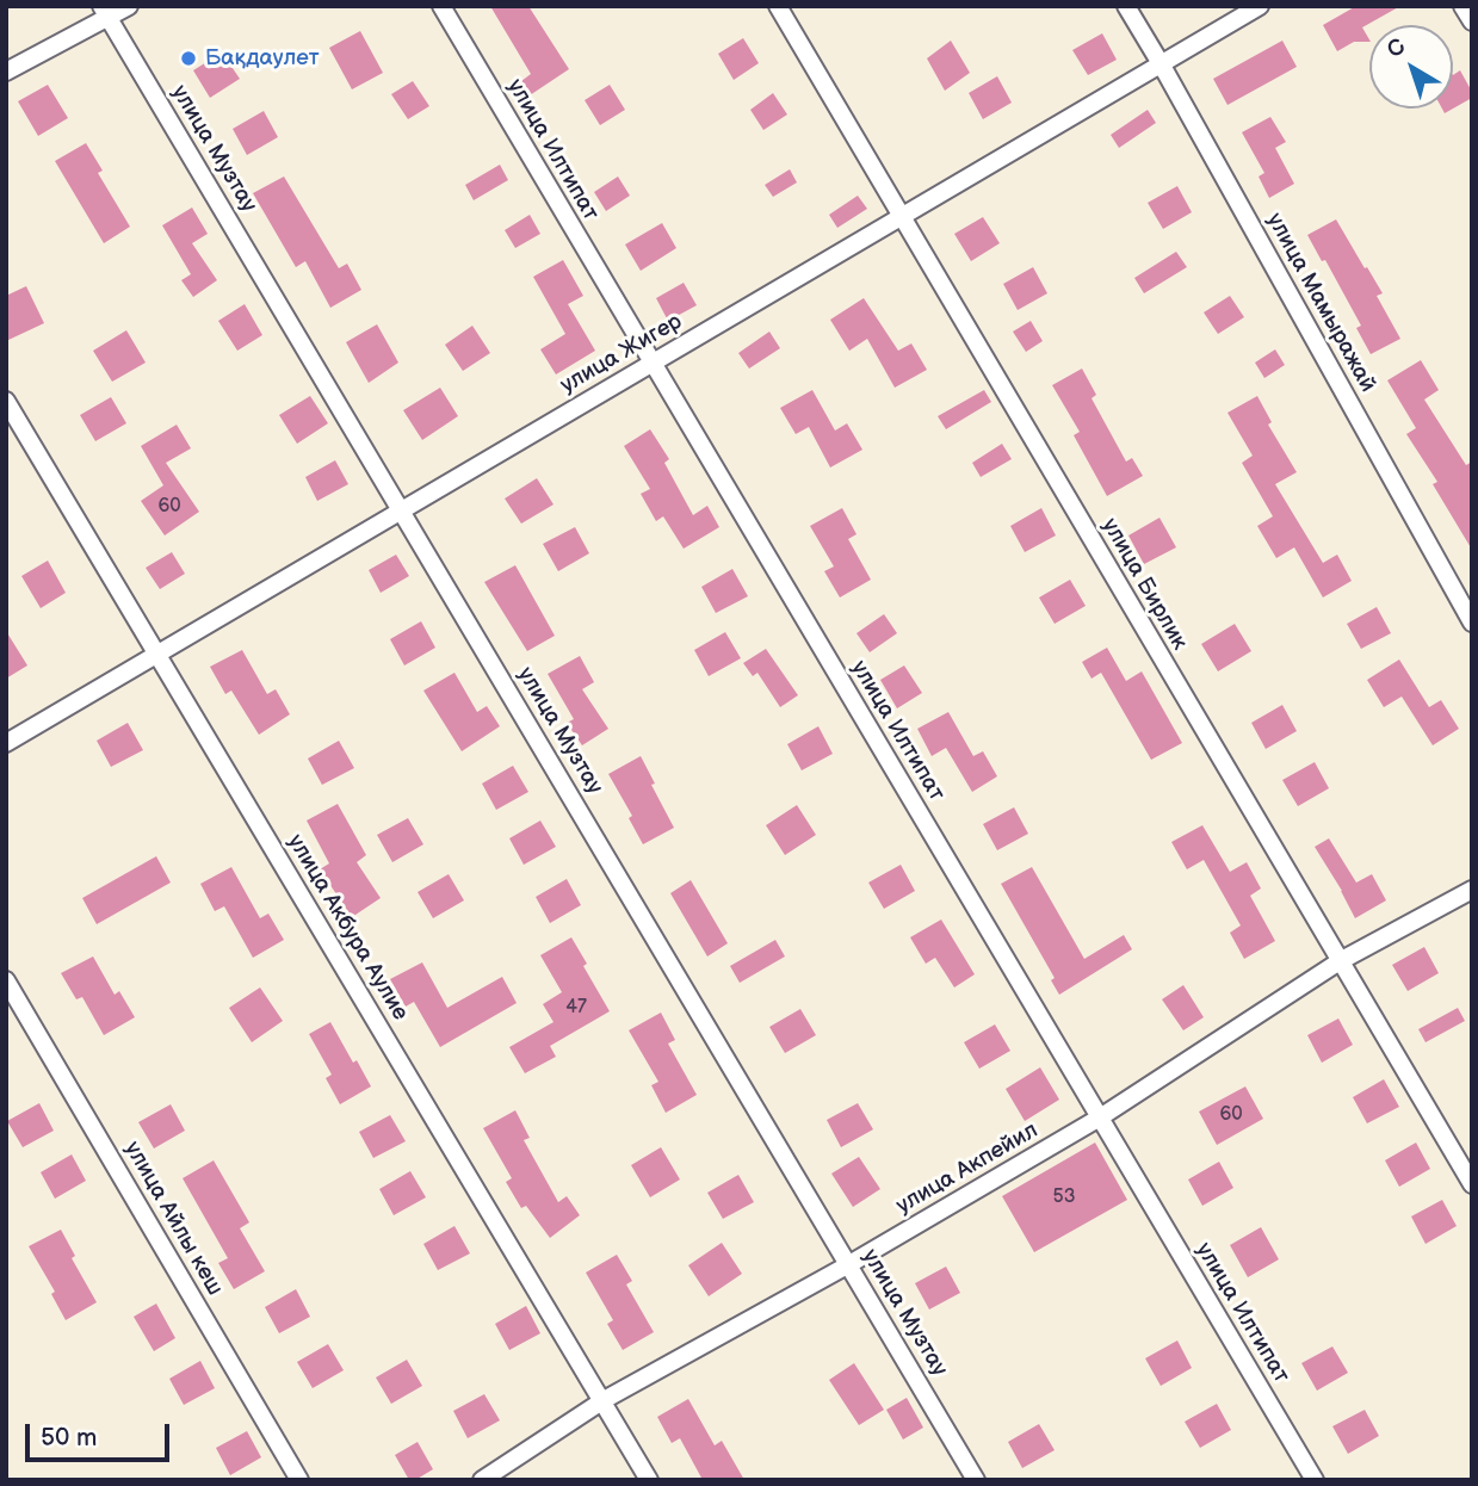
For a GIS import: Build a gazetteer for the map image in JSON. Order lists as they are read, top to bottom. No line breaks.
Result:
{"streets":{"street":["улица Музтау","улица Илтипат","улица Мамыражай","улица Жигер","улица Бирлик","улица Акбура Аулие","улица Акпейил","улица Айлы кеш"]},"crossings":[["улица Музтау","улица Жигер"],["улица Музтау","улица Акпейил"],["улица Илтипат","улица Жигер"],["улица Илтипат","улица Акпейил"],["улица Мамыражай","улица Жигер"],["улица Жигер","улица Бирлик"],["улица Жигер","улица Акбура Аулие"],["улица Бирлик","улица Акпейил"],["улица Акбура Аулие","улица Акпейил"]],"places":["Бақдаулет"],"house_numbers":["60","47","60","53"],"scale_bar":"50 m","north":"top left"}
